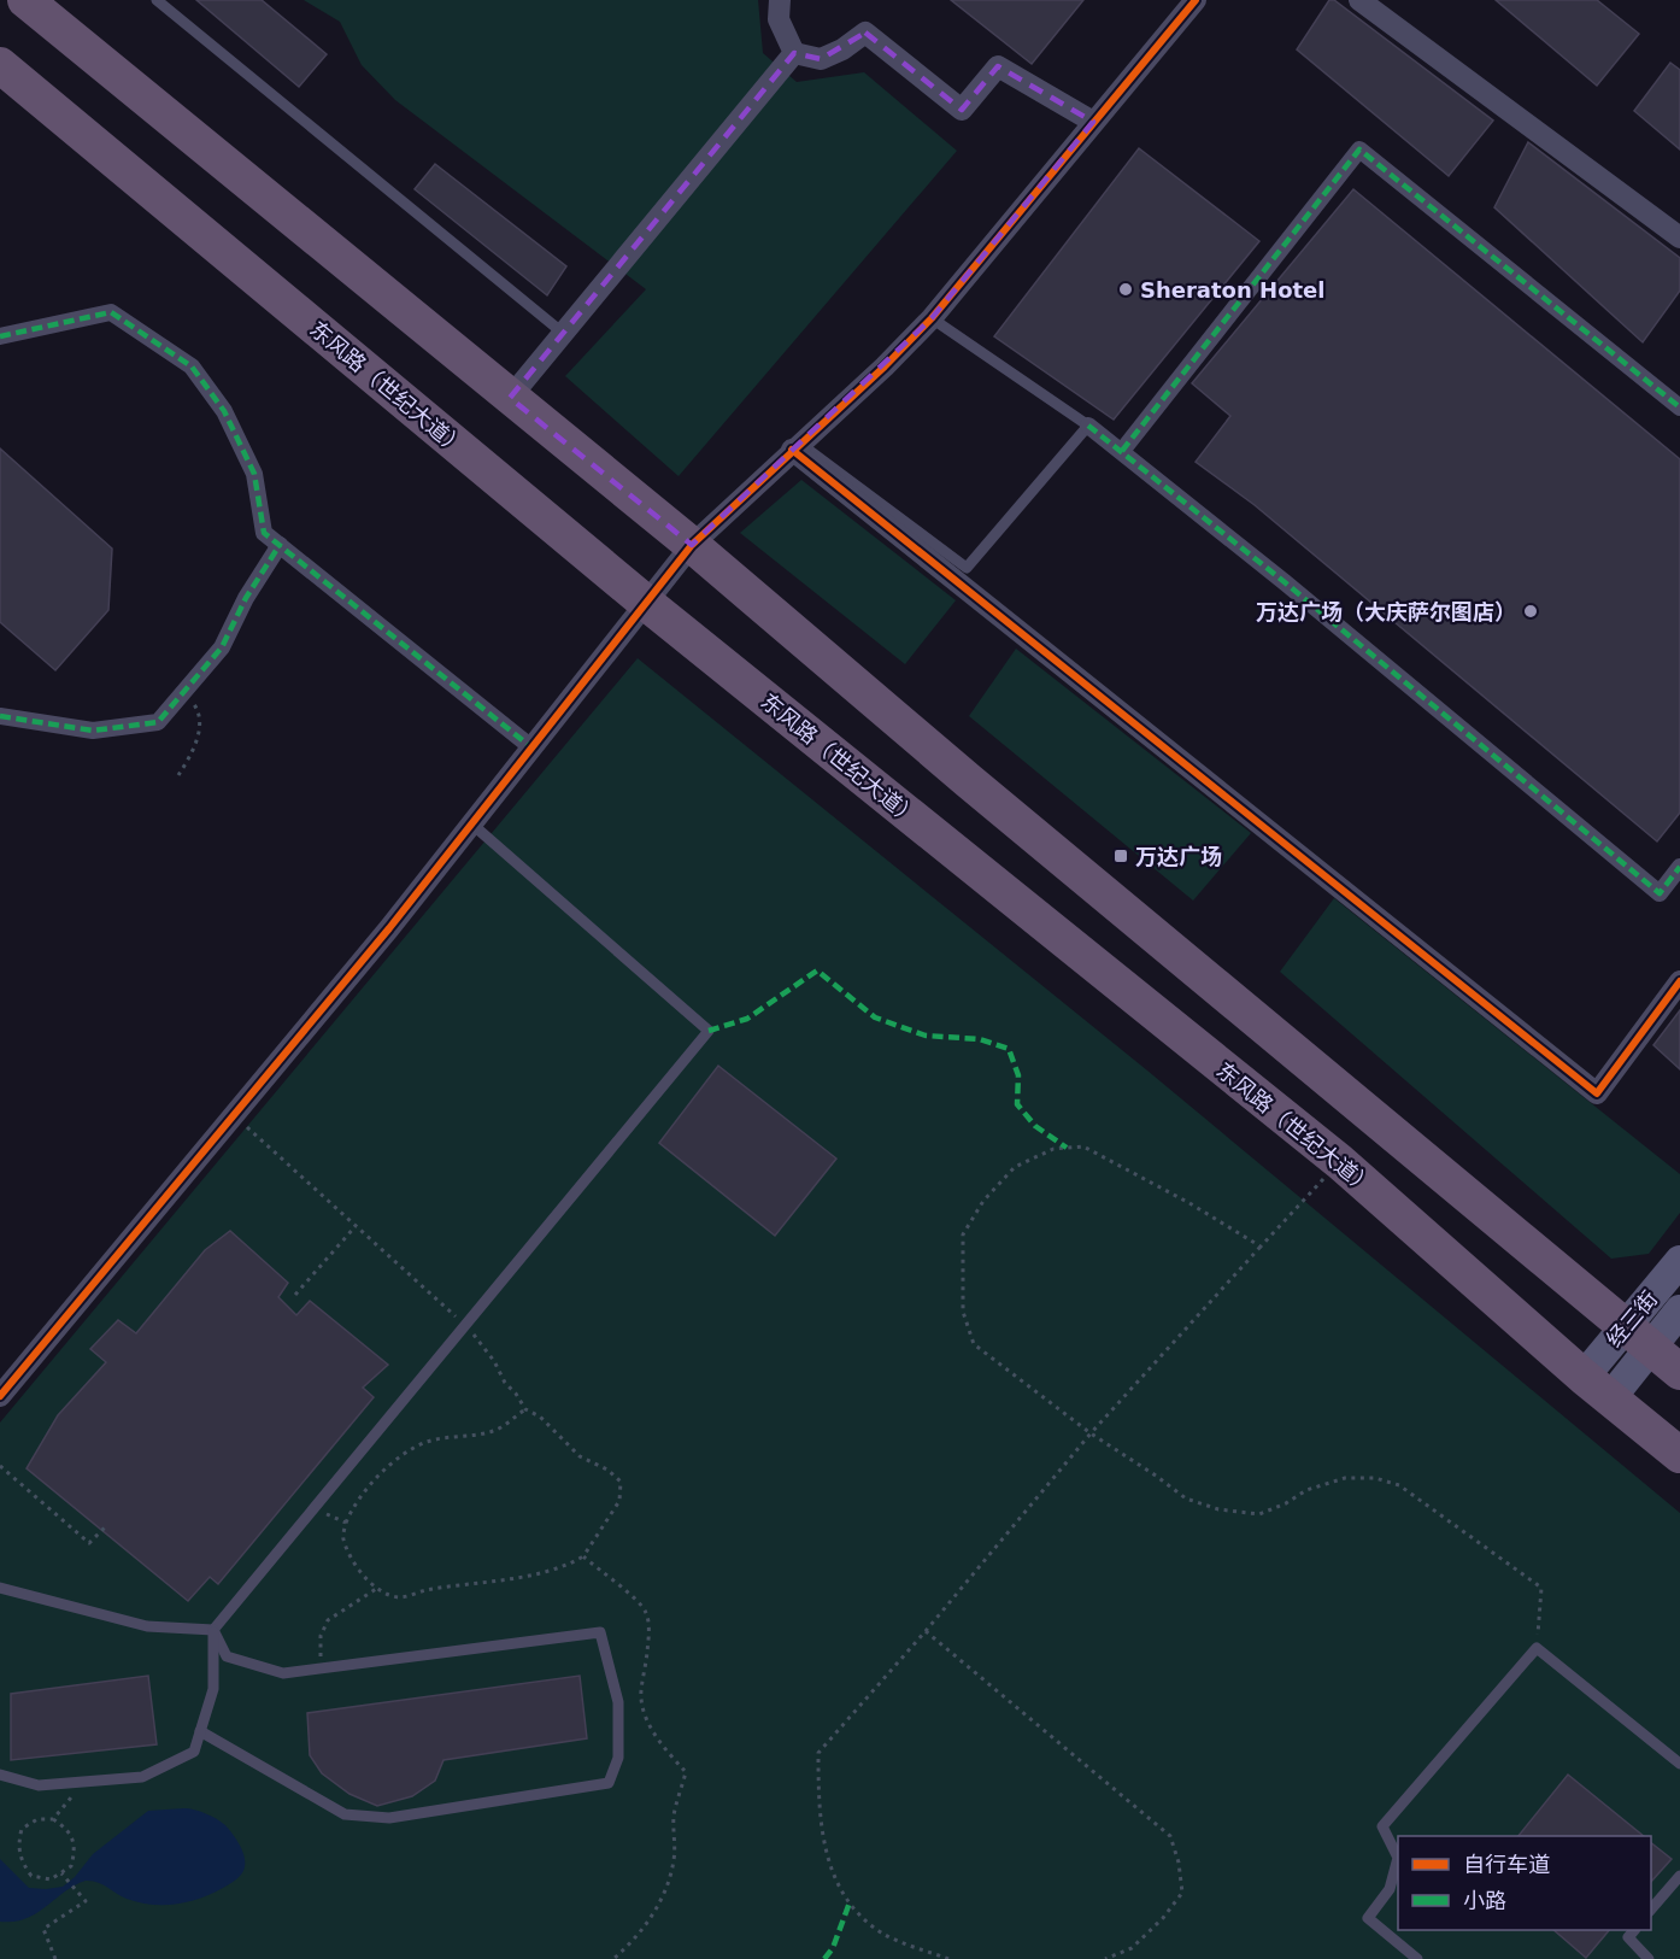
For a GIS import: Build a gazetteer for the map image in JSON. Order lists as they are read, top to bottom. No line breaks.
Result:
{"streets":{"highway":["东风路（世纪大道）"],"main road":["经三街"]},"crossings":[["东风路（世纪大道）","经三街"]],"places":{"other":["Sheraton Hotel","万达广场（大庆萨尔图店）"],"transit":["万达广场"]},"legend":["自行车道","小路"]}
